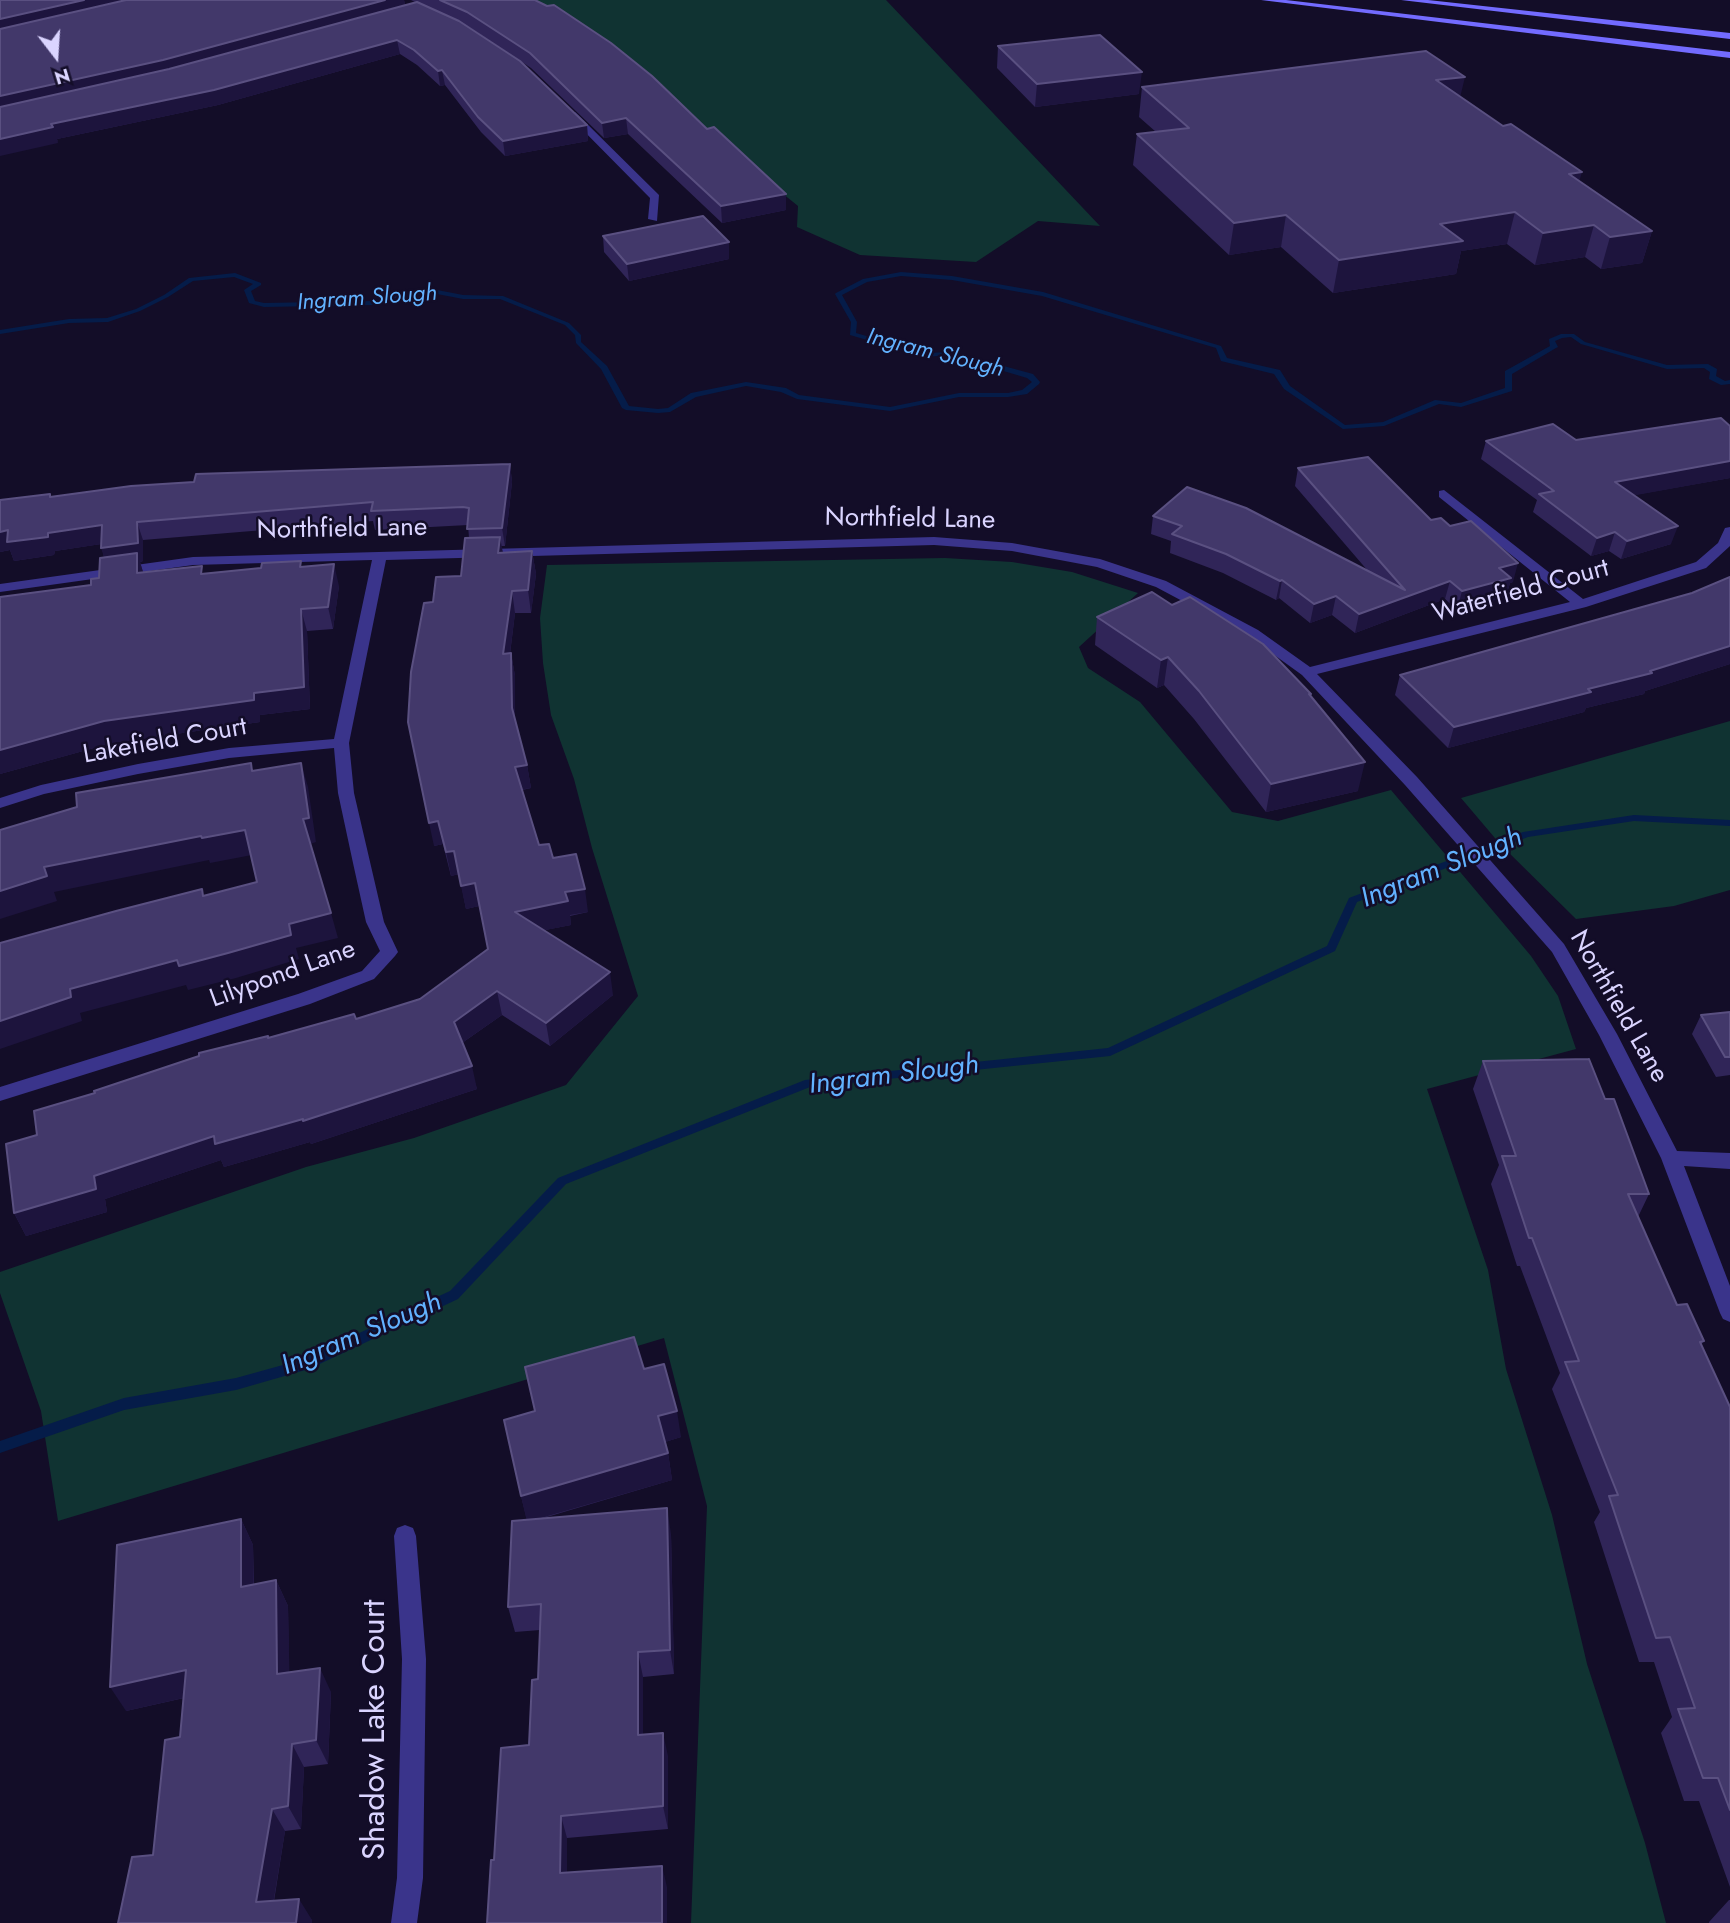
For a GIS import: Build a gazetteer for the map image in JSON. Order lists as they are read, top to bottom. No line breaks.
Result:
{"streets":{"street":["Northfield Lane","Waterfield Court","Lakefield Court","Lilypond Lane","Shadow Lake Court"]},"crossings":[["Northfield Lane","Waterfield Court"],["Northfield Lane","Lilypond Lane"],["Lakefield Court","Lilypond Lane"]],"water":["Ingram Slough"],"north":"bottom"}
